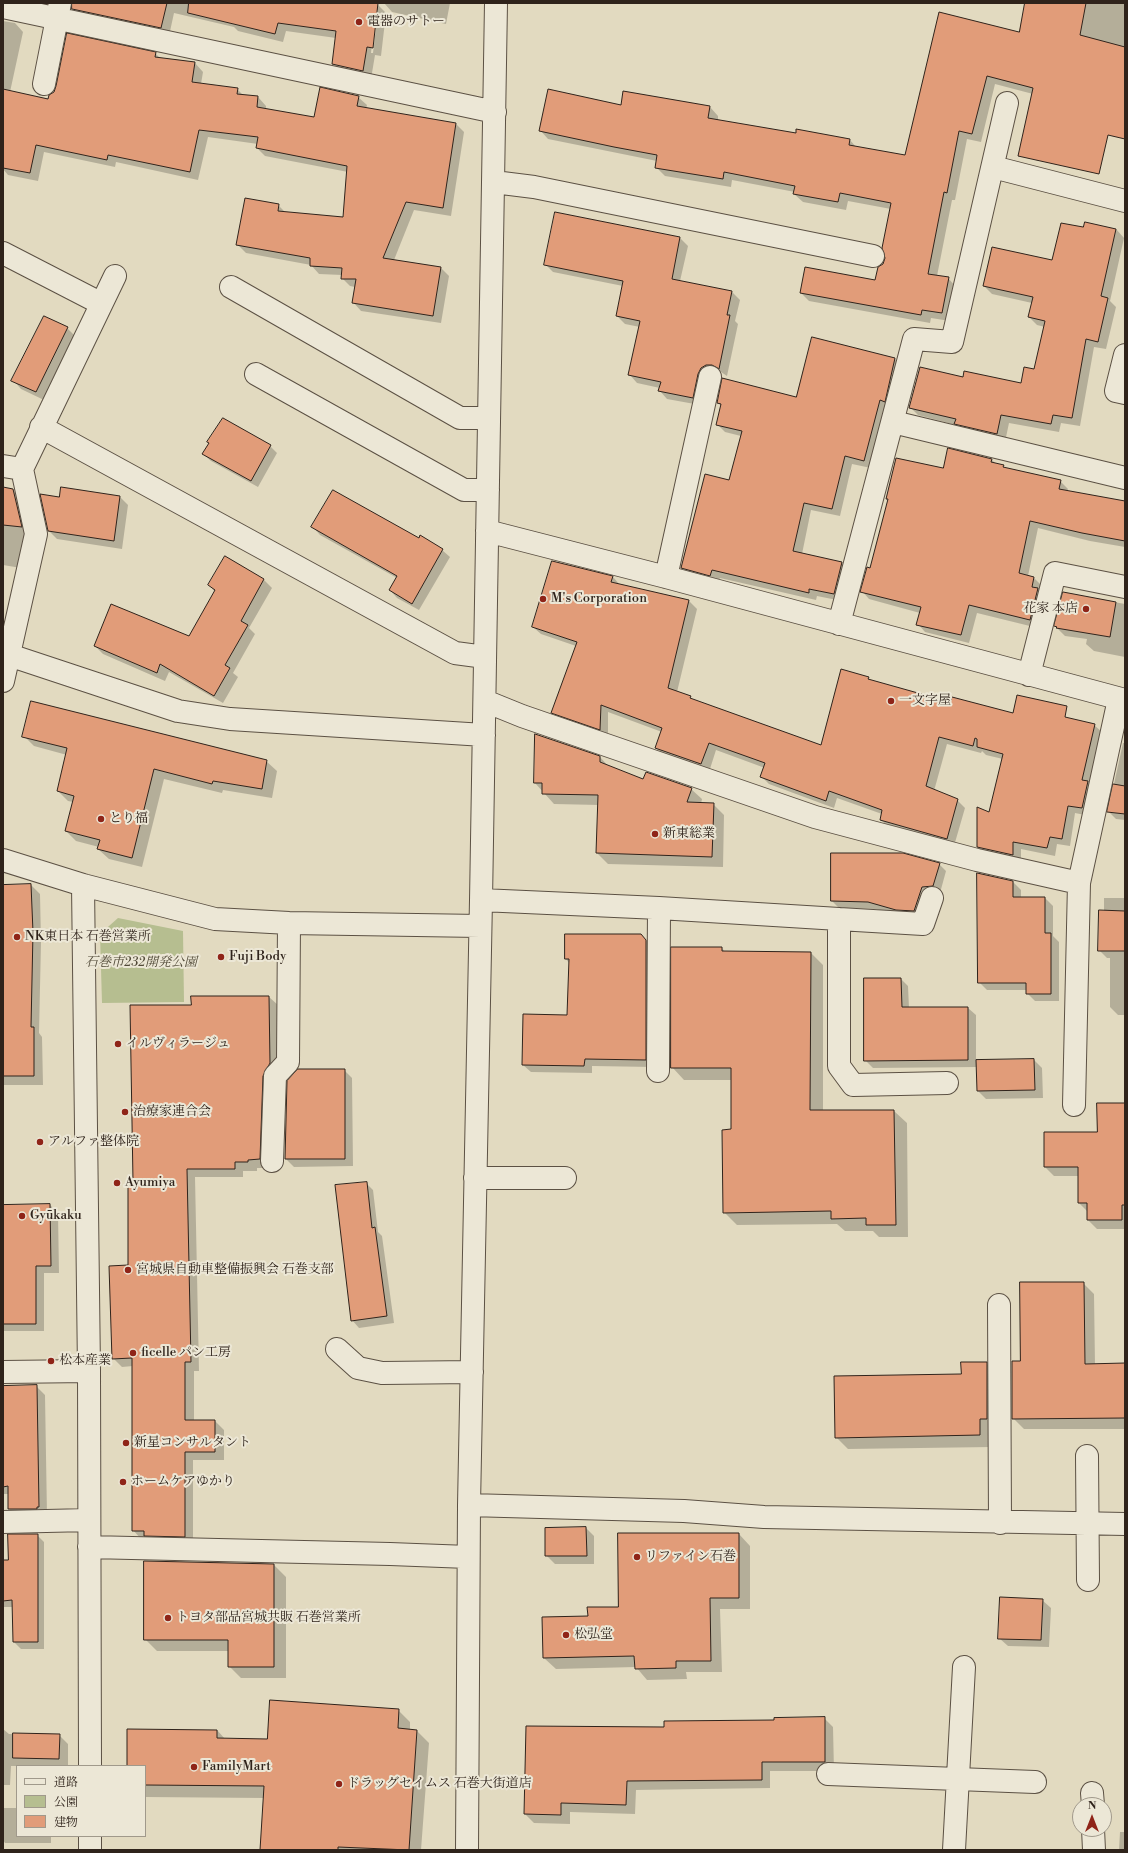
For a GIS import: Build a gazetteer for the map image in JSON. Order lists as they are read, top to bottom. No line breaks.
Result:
{"parks":["石巻市232開発公園"],"places":["電器のサトー","M's Corporation","花家 本店","一文字屋","とり福","新東総業","NK東日本 石巻営業所","Fuji Body","イルヴィラージュ","治療家連合会","アルファ整体院","Ayumiya","Gyūkaku","宮城県自動車整備振興会 石巻支部","ficelle パン工房","松本産業","新星コンサルタント","ホームケアゆかり","リファイン石巻","トヨタ部品宮城共販 石巻営業所","松弘堂","FamilyMart","ドラッグセイムス 石巻大街道店"],"legend":["道路","公園","建物"],"north":"top"}
